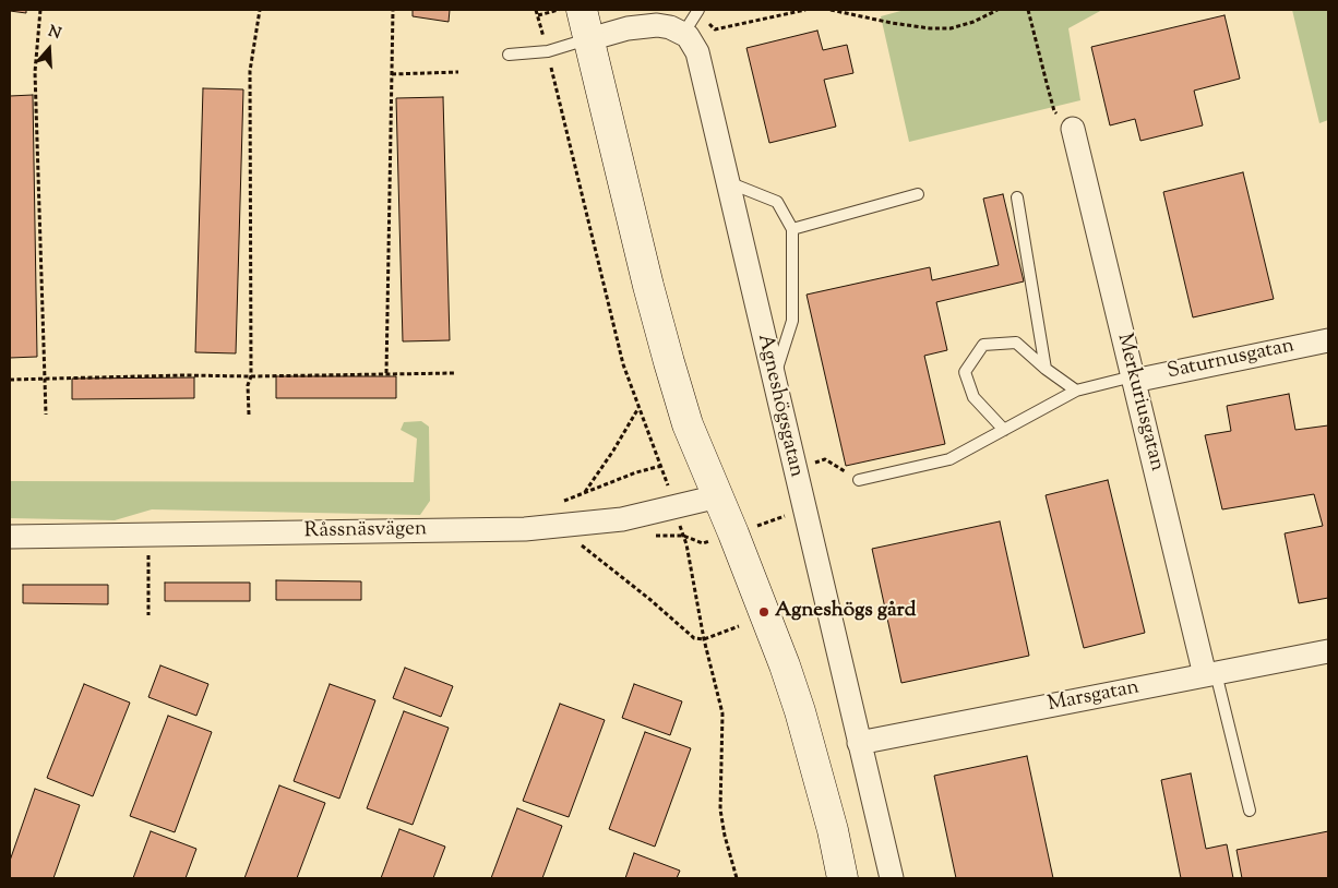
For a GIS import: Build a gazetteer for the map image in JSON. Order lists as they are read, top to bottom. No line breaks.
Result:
{"streets":{"street":["Saturnusgatan","Merkuriusgatan","Agneshögsgatan","Råssnäsvägen","Marsgatan"]},"crossings":[["Saturnusgatan","Merkuriusgatan"],["Merkuriusgatan","Marsgatan"],["Agneshögsgatan","Marsgatan"]],"places":["Agneshögs gård"],"north":"top"}
